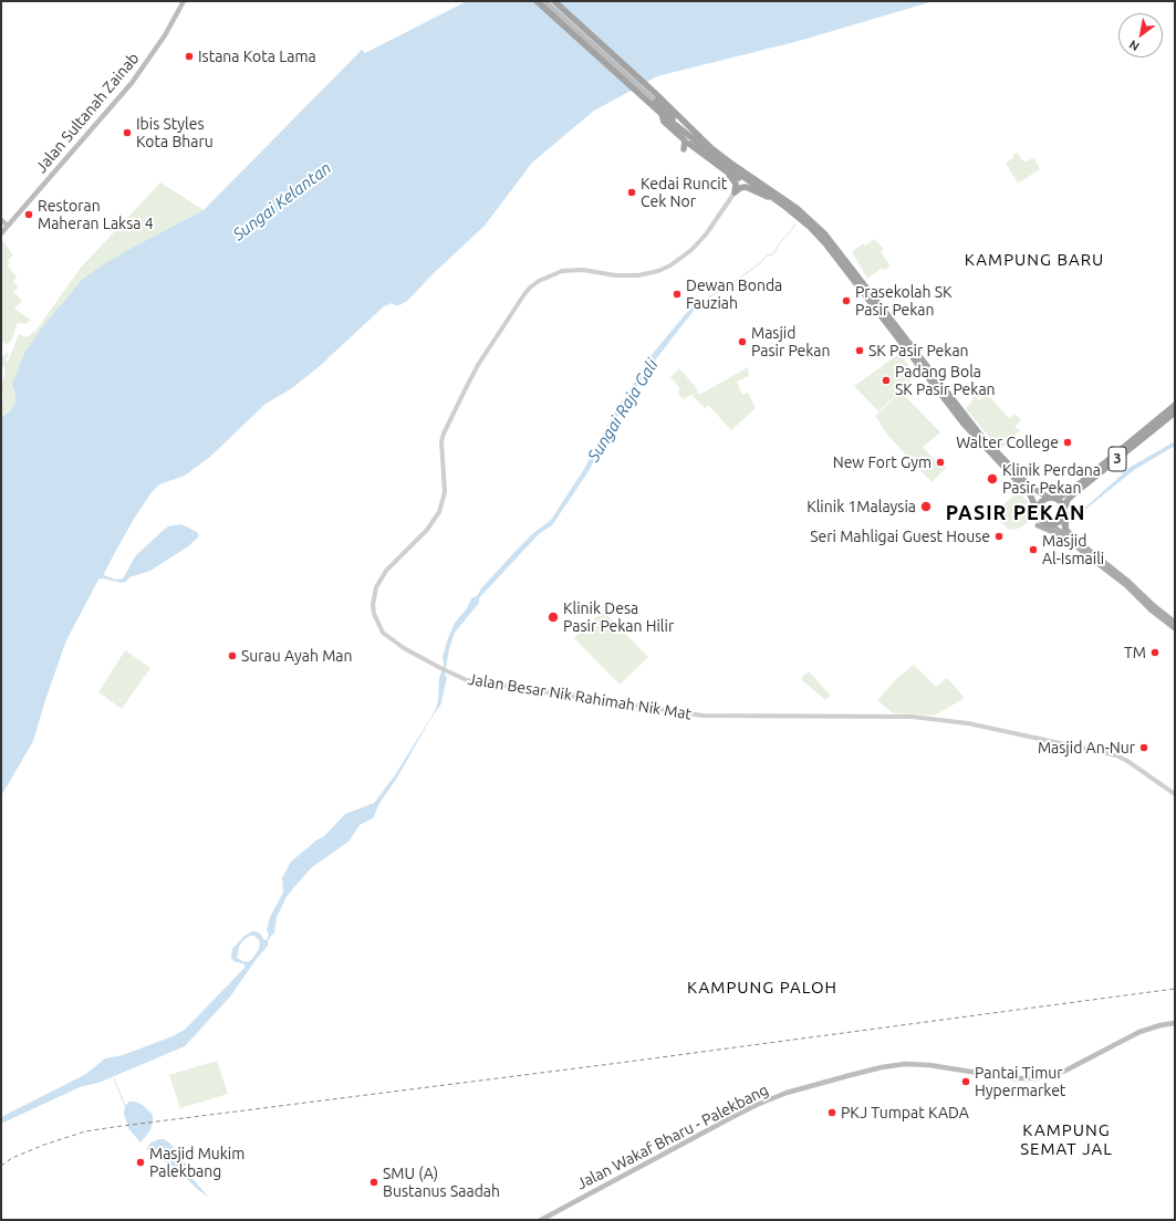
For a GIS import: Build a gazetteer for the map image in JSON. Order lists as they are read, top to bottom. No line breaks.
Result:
{"streets":{"highway":["3"],"main road":["Jalan Sultanah Zainab","Jalan Wakaf Bharu - Palekbang"],"street":["Jalan Besar Nik Rahimah Nik Mat"]},"districts":["KAMPUNG BARU","PASIR PEKAN","KAMPUNG PALOH","KAMPUNG SEMAT JAL"],"water":["Sungai Kelantan","Sungai Raja Gali"],"places":["Istana Kota Lama","Ibis Styles Kota Bharu","Kedai Runcit Cek Nor","Restoran Maheran Laksa 4","Dewan Bonda Fauziah","Prasekolah SK Pasir Pekan","Masjid Pasir Pekan","SK Pasir Pekan","Padang Bola SK Pasir Pekan","Walter College","New Fort Gym","Klinik Perdana Pasir Pekan","Klinik 1Malaysia","Seri Mahligai Guest House","Masjid Al-Ismaili","Klinik Desa Pasir Pekan Hilir","TM","Surau Ayah Man","Masjid An-Nur","Pantai Timur Hypermarket","PKJ Tumpat KADA","Masjid Mukim Palekbang","SMU (A) Bustanus Saadah"],"north":"bottom left"}
